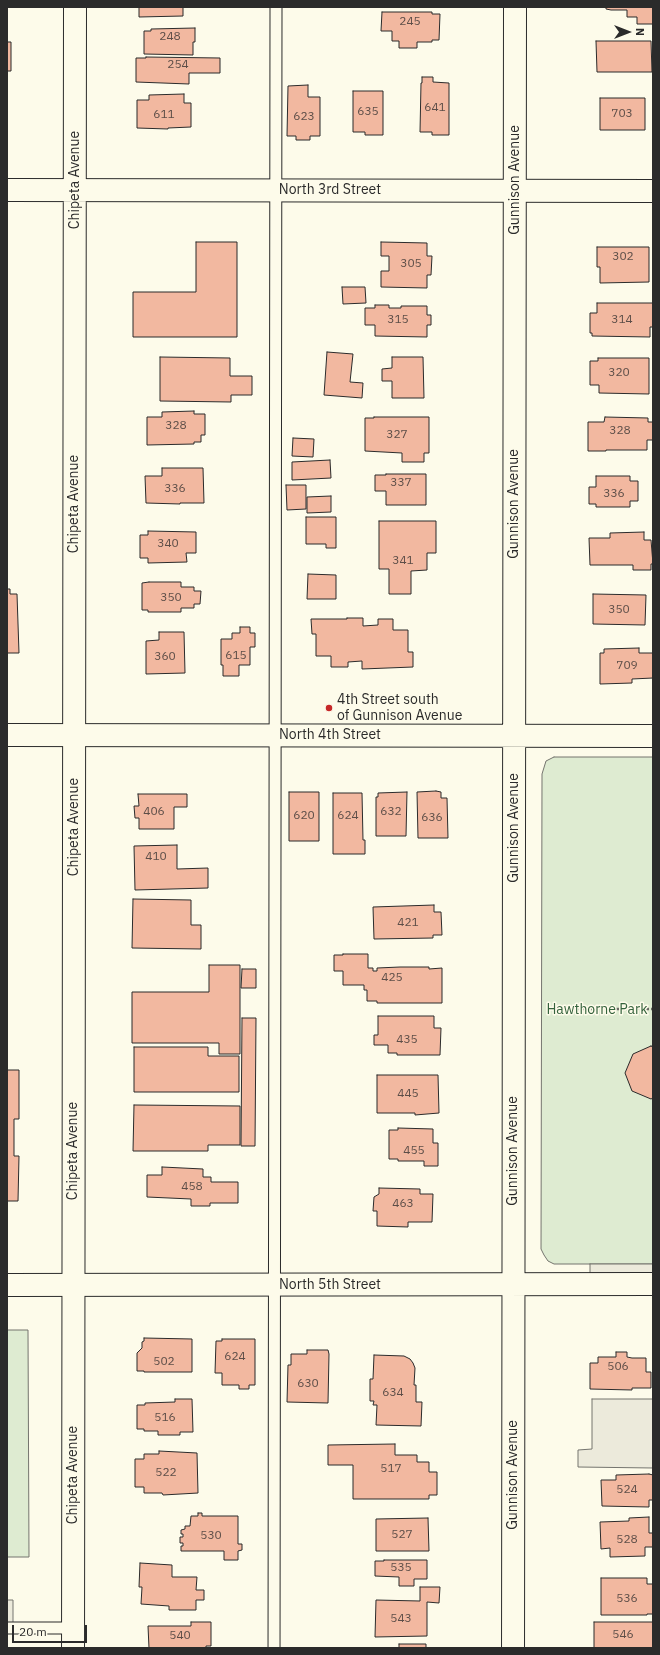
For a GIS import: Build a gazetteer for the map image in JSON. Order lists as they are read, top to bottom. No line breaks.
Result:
{"streets":{"street":["Chipeta Avenue","Gunnison Avenue","North 3rd Street","North 4th Street","North 5th Street"]},"crossings":[["Chipeta Avenue","North 3rd Street"],["Chipeta Avenue","North 4th Street"],["Chipeta Avenue","North 5th Street"],["Gunnison Avenue","North 3rd Street"],["Gunnison Avenue","North 4th Street"],["Gunnison Avenue","North 5th Street"]],"parks":["Hawthorne Park"],"places":["4th Street south of Gunnison Avenue"],"house_numbers":["245","248","254","641","635","703","611","623","302","305","315","314","320","328","328","327","337","336","336","340","341","350","350","615","360","709","406","632","620","624","636","410","421","425","435","445","455","458","463","624","502","506","630","634","516","517","522","524","527","530","528","535","536","543","546","540"],"scale_bar":"20 m","north":"right"}
